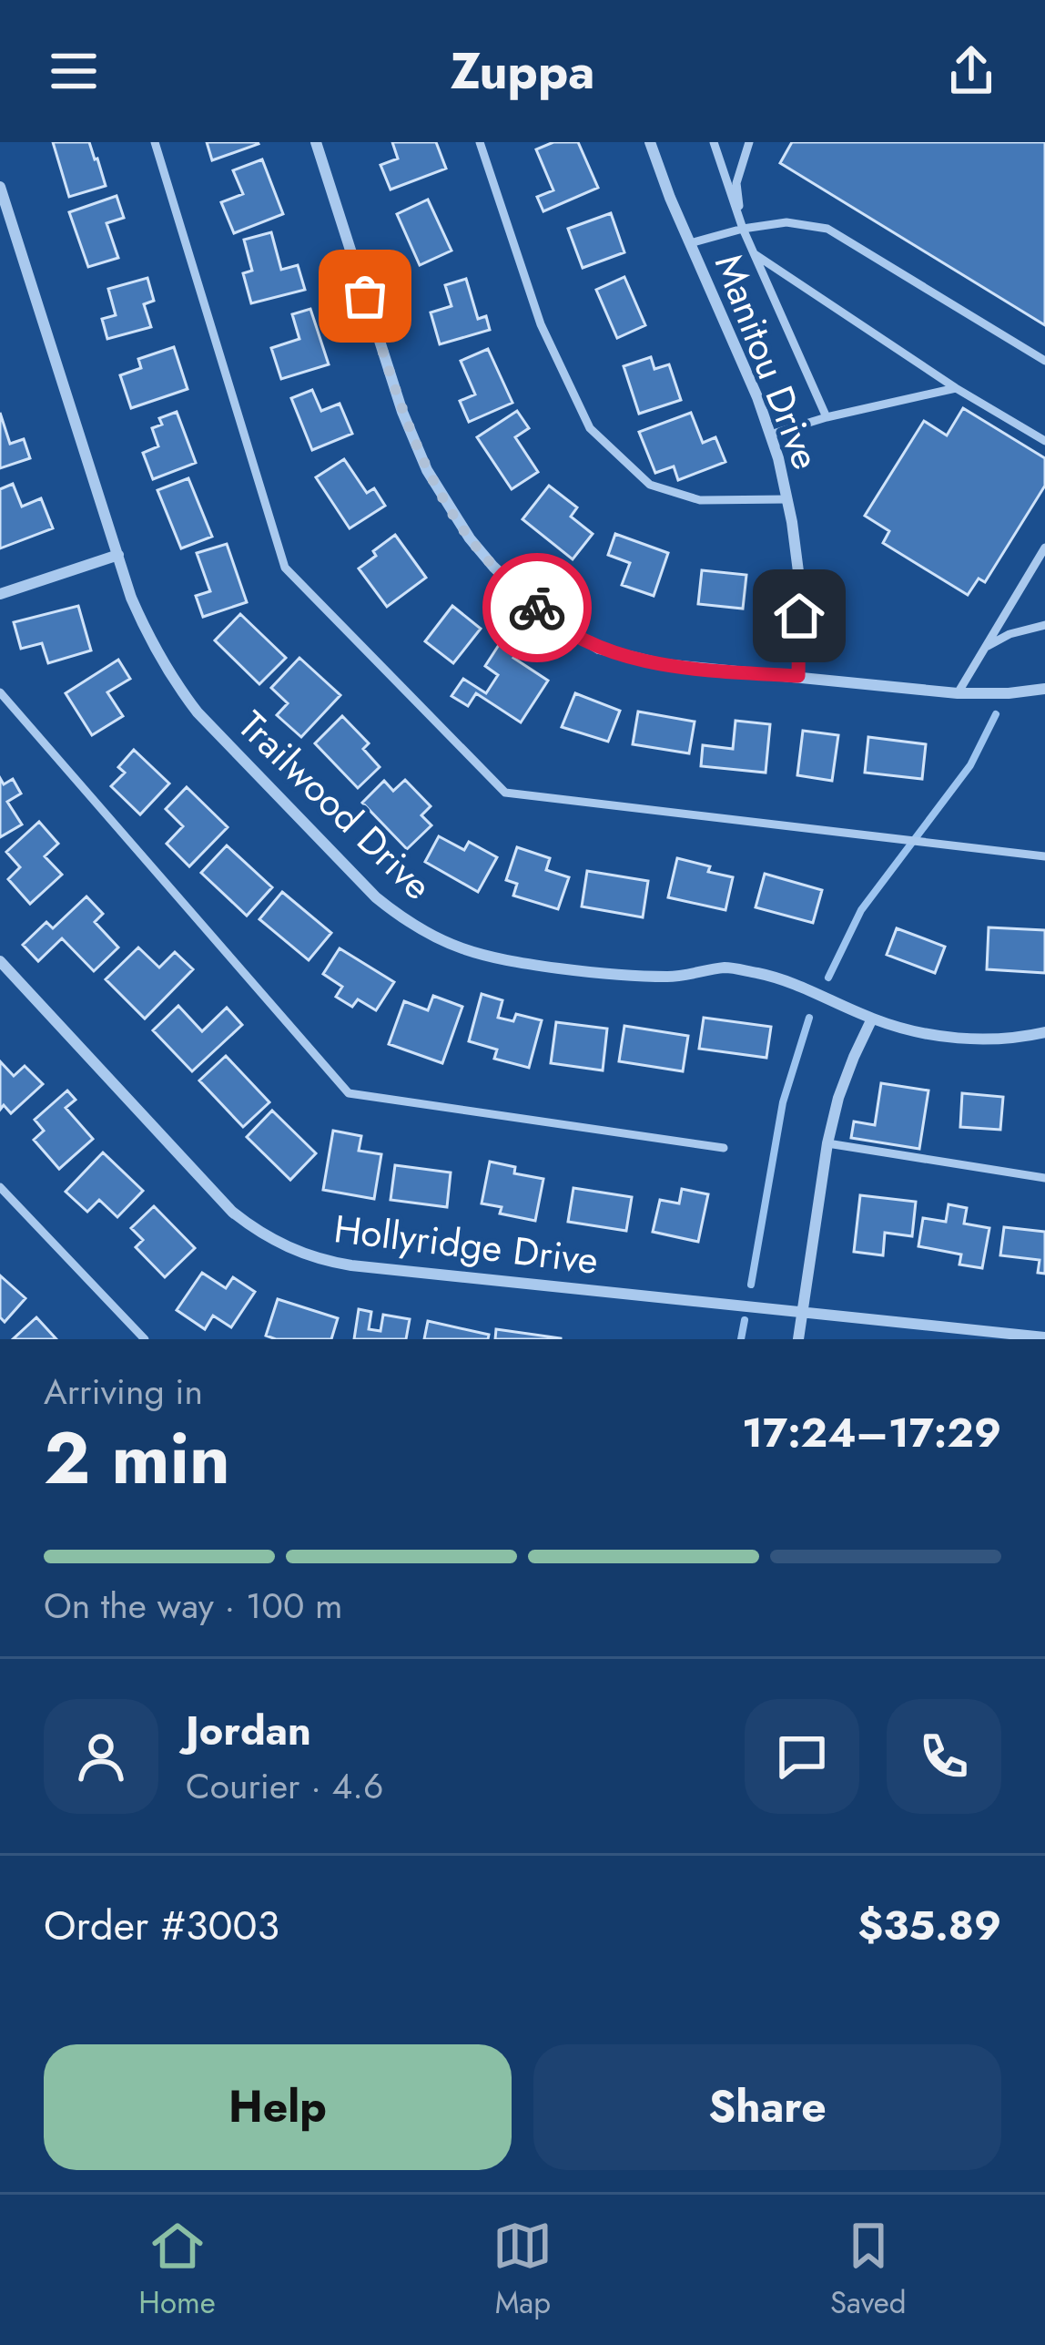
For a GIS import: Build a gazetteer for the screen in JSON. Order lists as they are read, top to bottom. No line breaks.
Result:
{"streets":{"street":["Manitou Drive","Trailwood Drive","Hollyridge Drive"]},"page":{"header":"Zuppa","heading":["2 min","Arriving in","17:24–17:29"],"panel":["Jordan","Courier · 4.6","Order #3003","$35.89"],"bar":"On the way · 100 m","buttons":["Help","Share"],"tabs":["Home","Map","Saved"]}}
